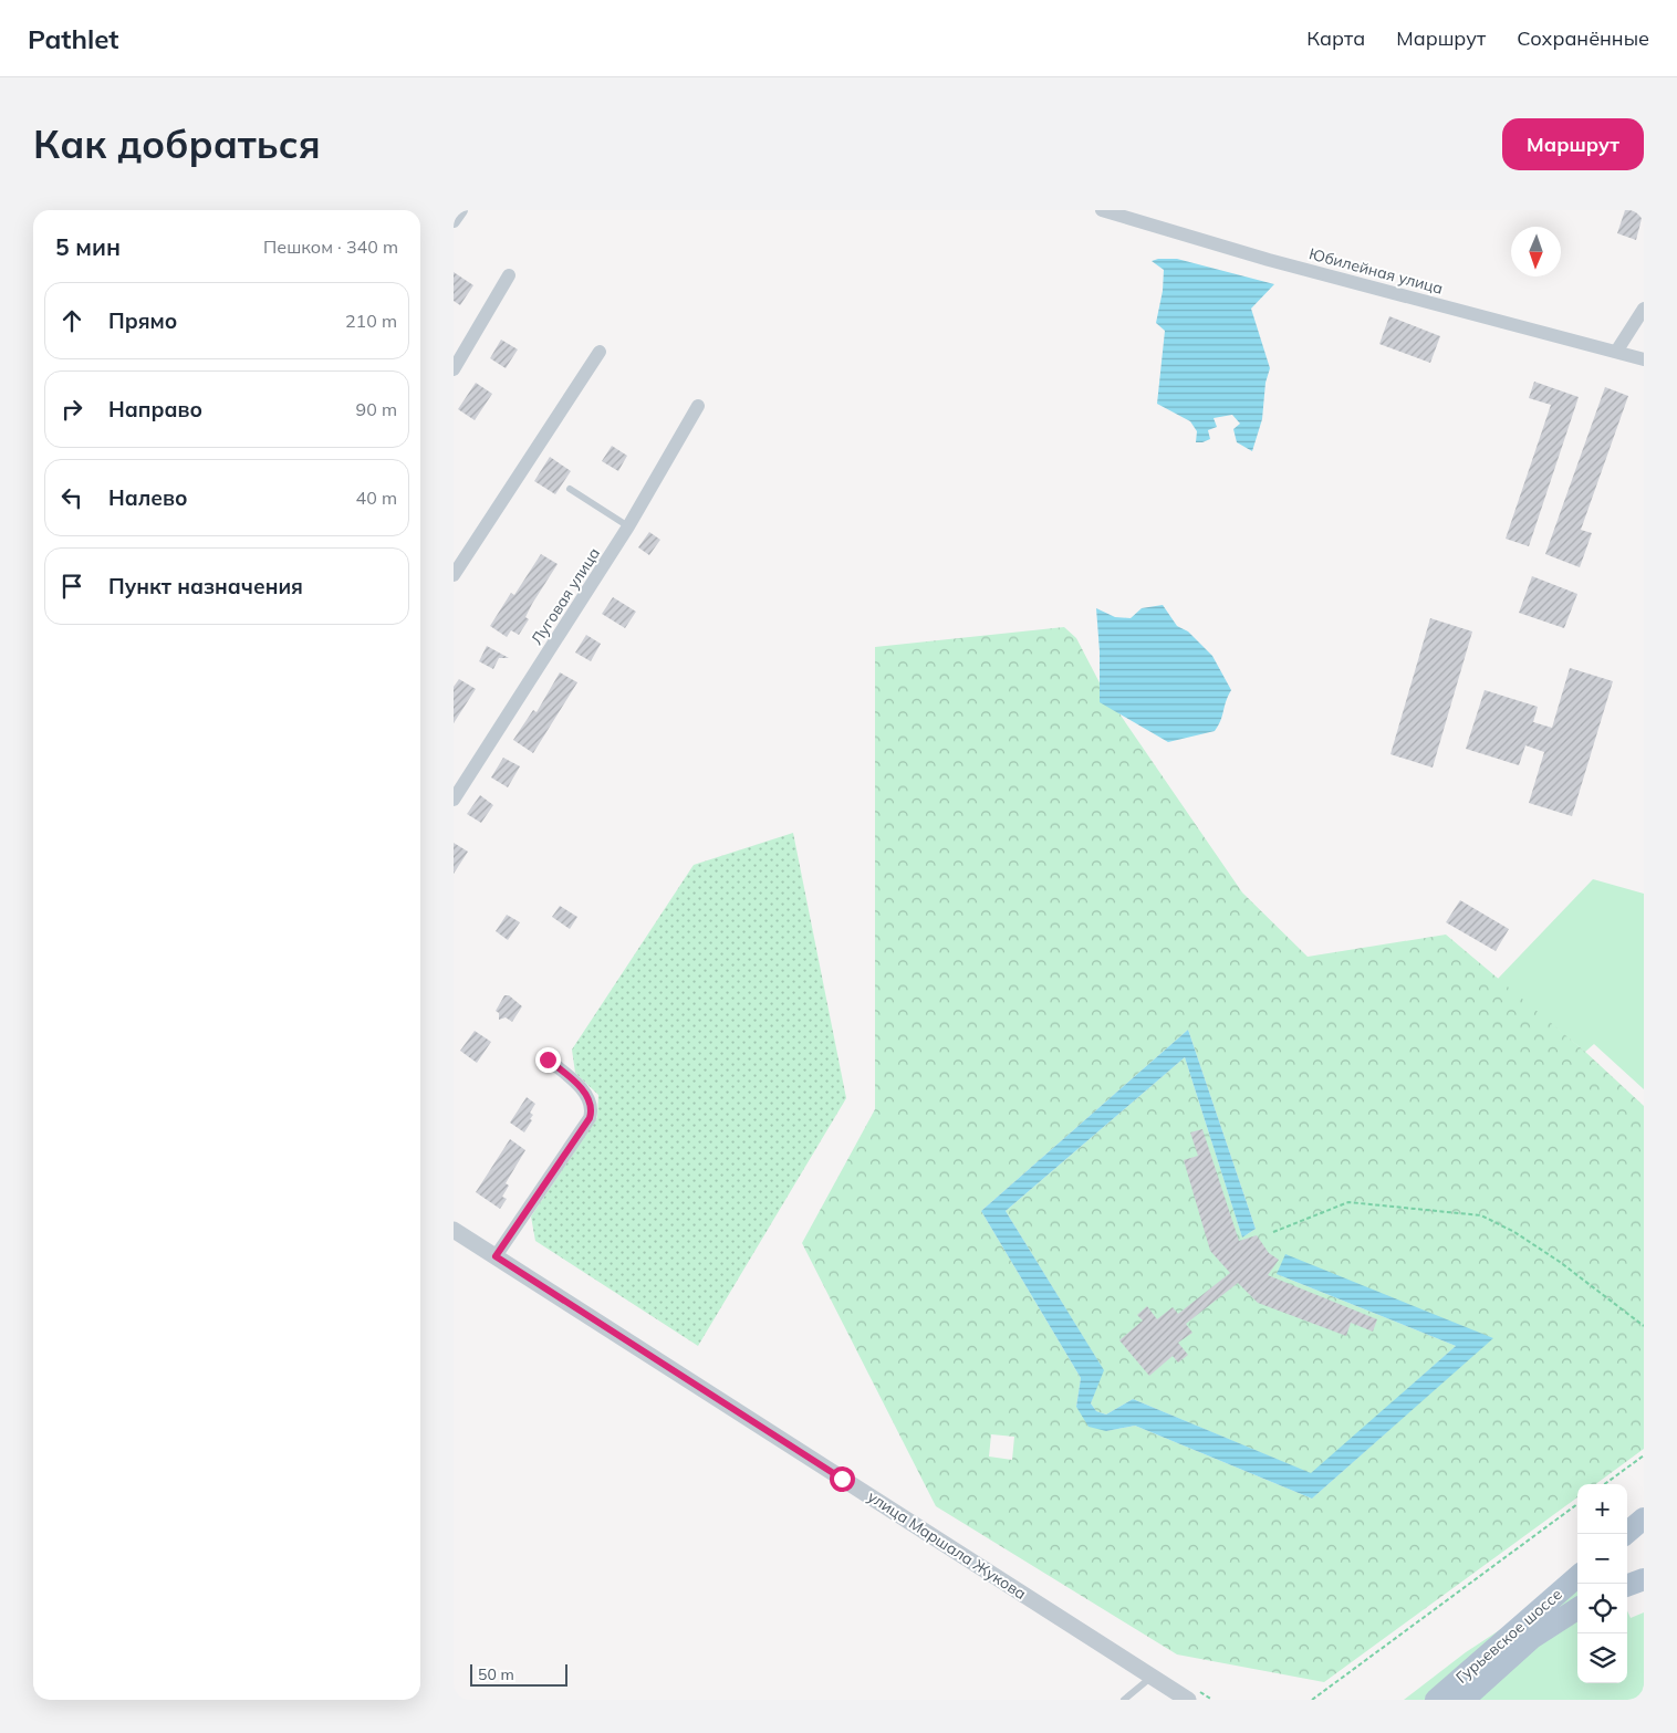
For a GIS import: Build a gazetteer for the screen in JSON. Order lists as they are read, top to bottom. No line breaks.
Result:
{"streets":{"main road":["Гурьевское шоссе"],"street":["Юбилейная улица","Луговая улица","улица Маршала Жукова"]},"scale_bar":"50 m","north":"bottom","page":{"header":"Pathlet","nav":["Карта","Маршрут","Сохранённые"],"buttons":"Маршрут","title":"Как добраться","heading":["5 мин","Пешком · 340 m"],"list":[["Прямо","210 m"],["Направо","90 m"],["Налево","40 m"],"Пункт назначения"],"map_buttons":["+","−"],"scale":"50 m"}}
